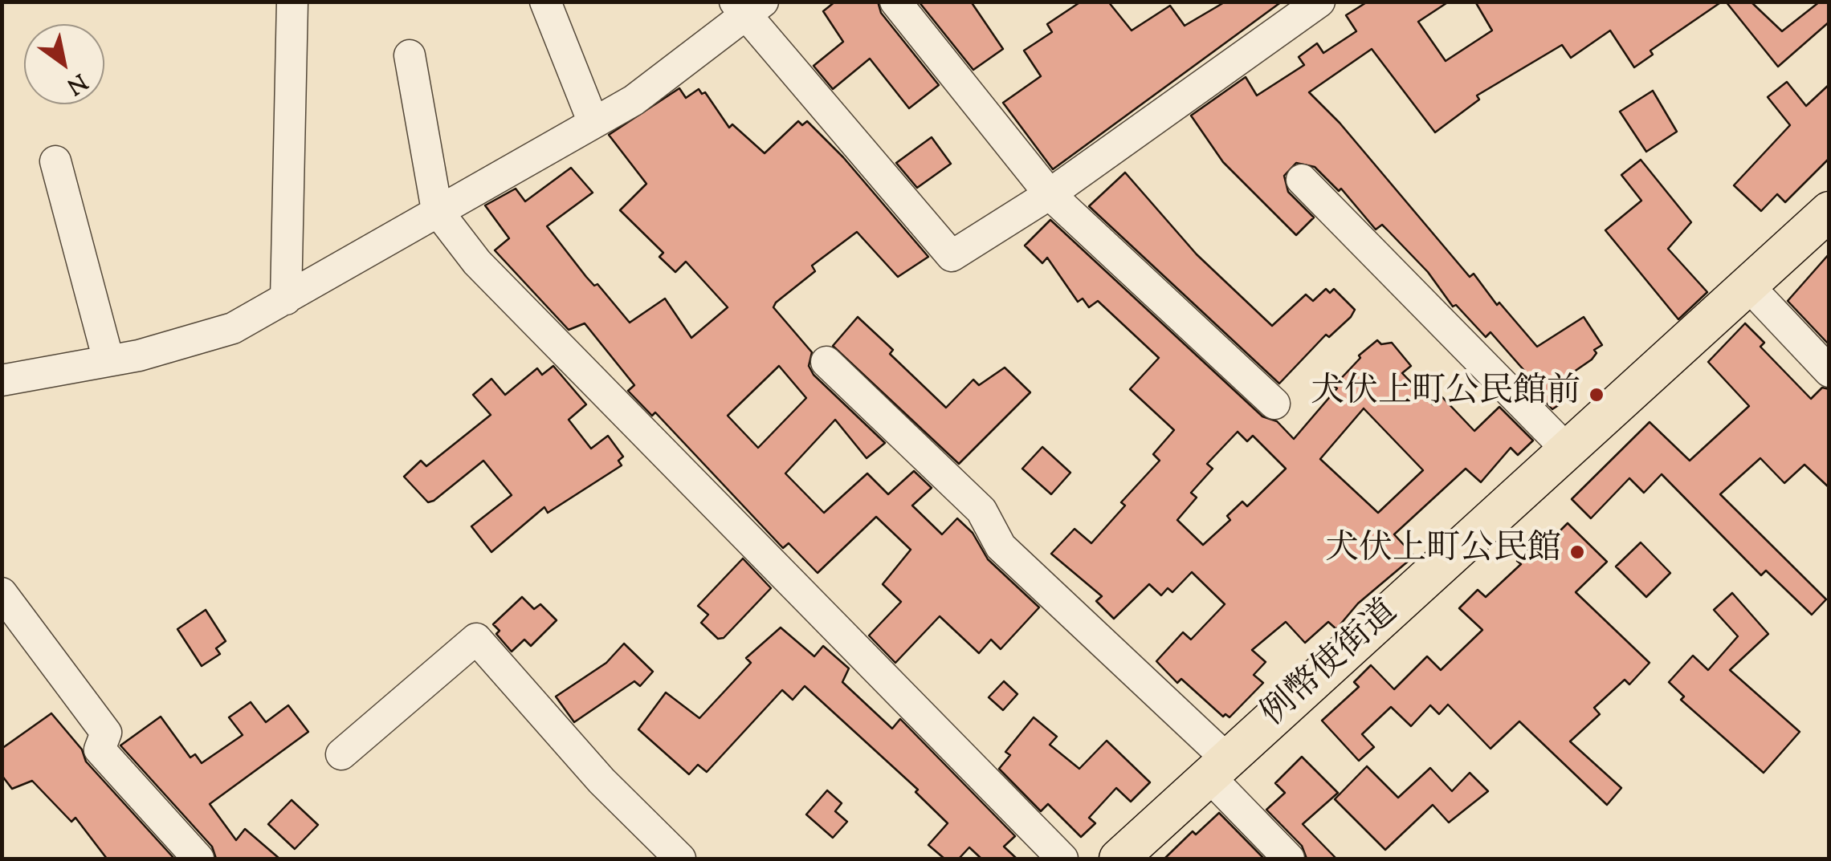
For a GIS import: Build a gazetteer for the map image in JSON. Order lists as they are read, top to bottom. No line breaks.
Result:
{"streets":{"main road":["例幣使街道"]},"places":["犬伏上町公民館前","犬伏上町公民館"],"north":"bottom right"}
